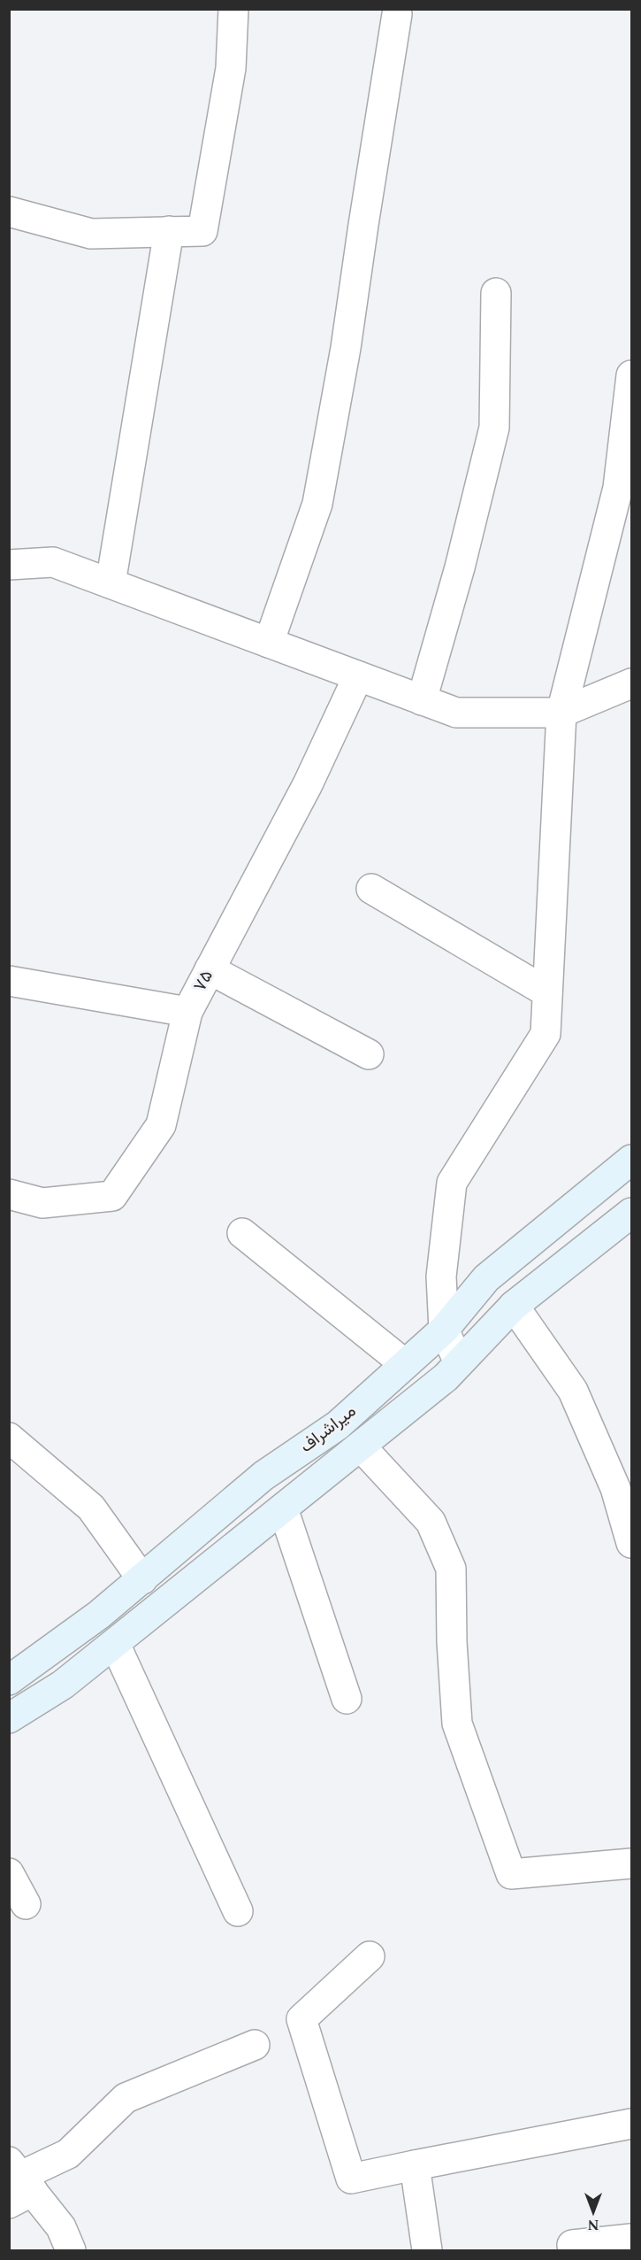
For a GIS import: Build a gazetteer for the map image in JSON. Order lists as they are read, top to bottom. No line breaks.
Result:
{"streets":{"street":["۷۵","میراشراف"]},"north":"bottom"}
